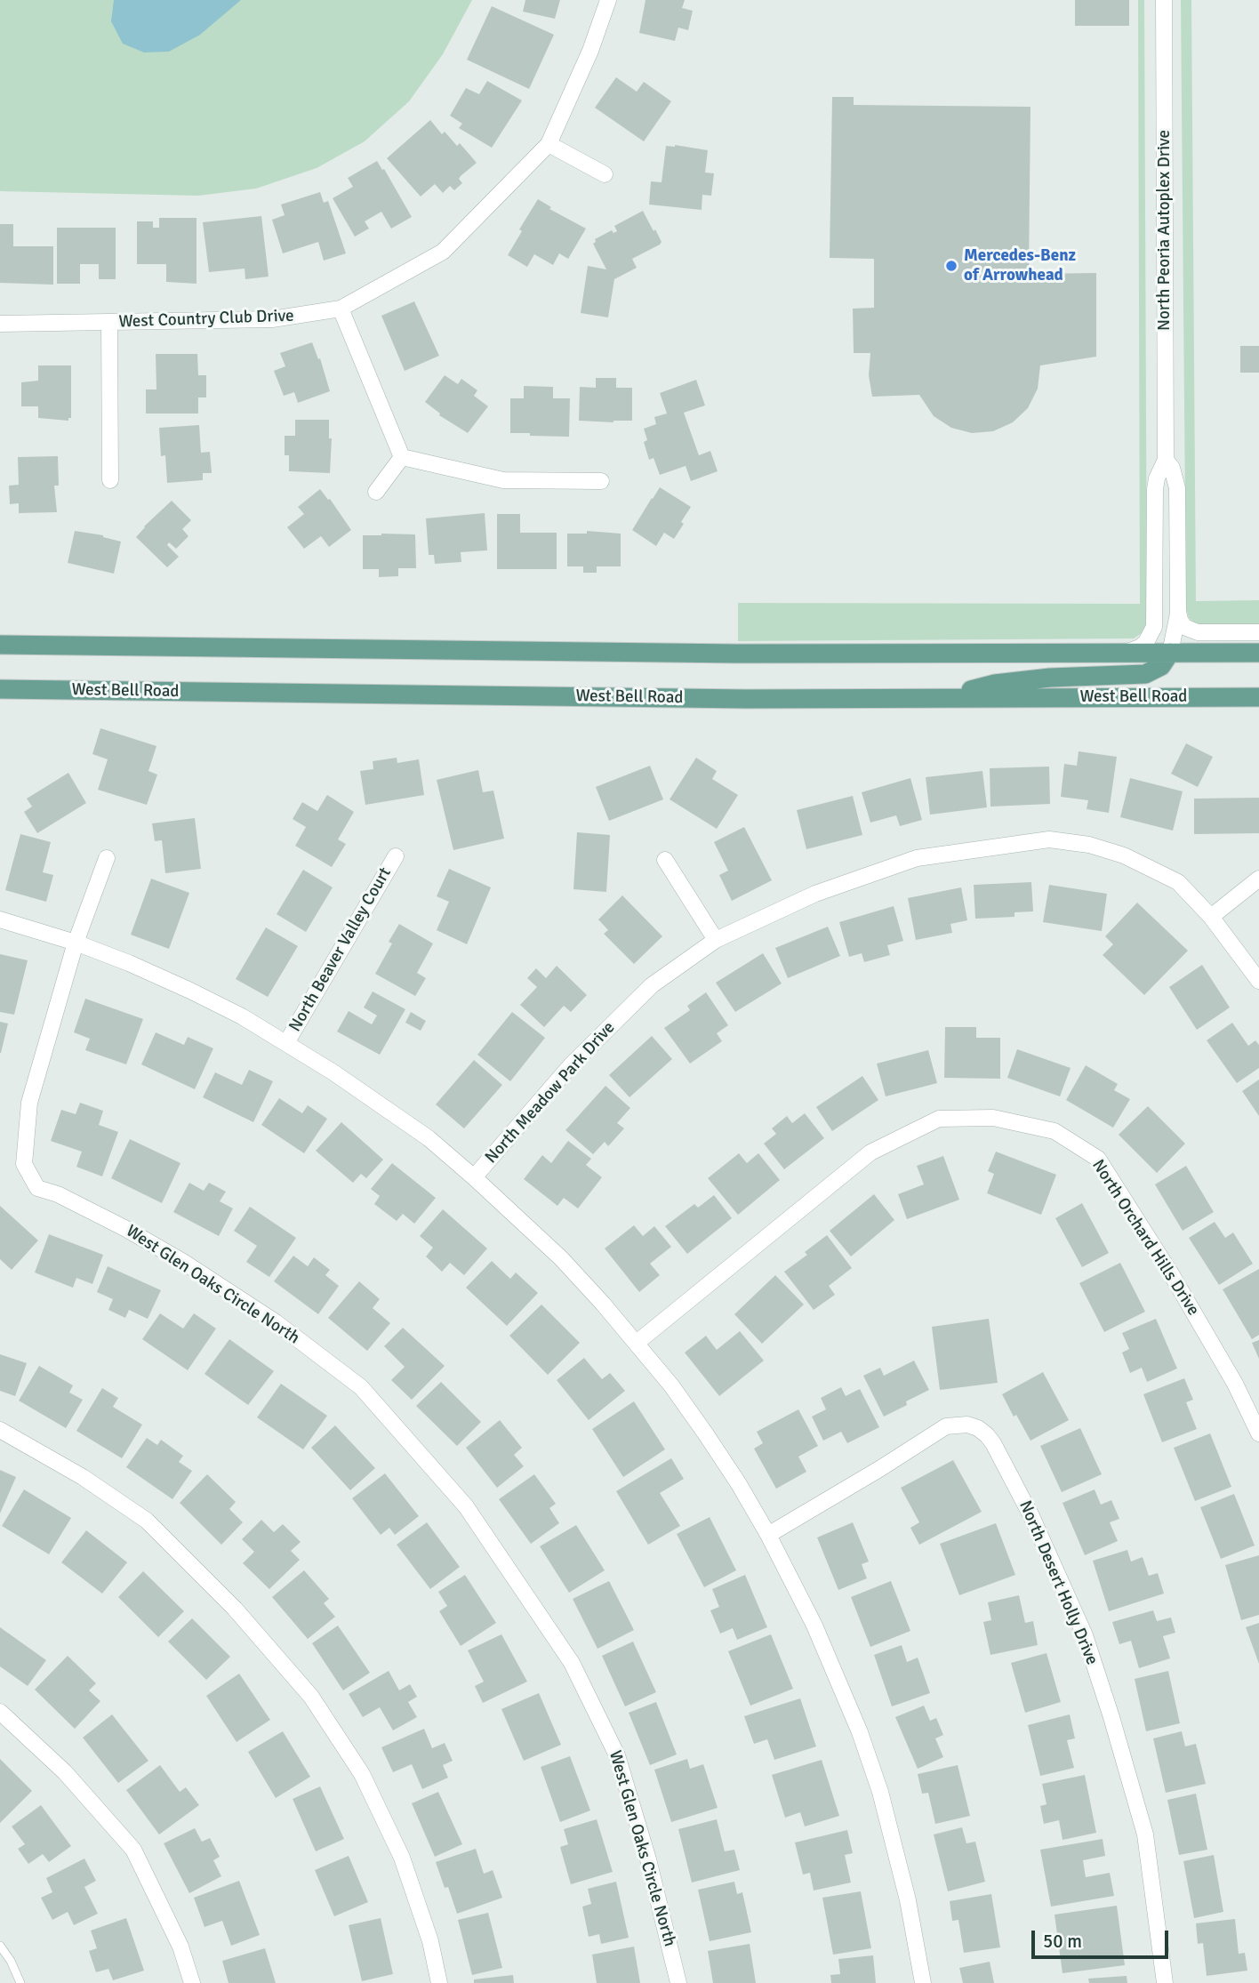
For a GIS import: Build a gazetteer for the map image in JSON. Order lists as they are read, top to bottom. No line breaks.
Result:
{"streets":{"main road":["West Bell Road"],"street":["North Peoria Autoplex Drive","West Country Club Drive","North Beaver Valley Court","North Meadow Park Drive","North Orchard Hills Drive","West Glen Oaks Circle North","North Desert Holly Drive"]},"places":["Mercedes-Benz of Arrowhead"],"scale_bar":"50 m"}
